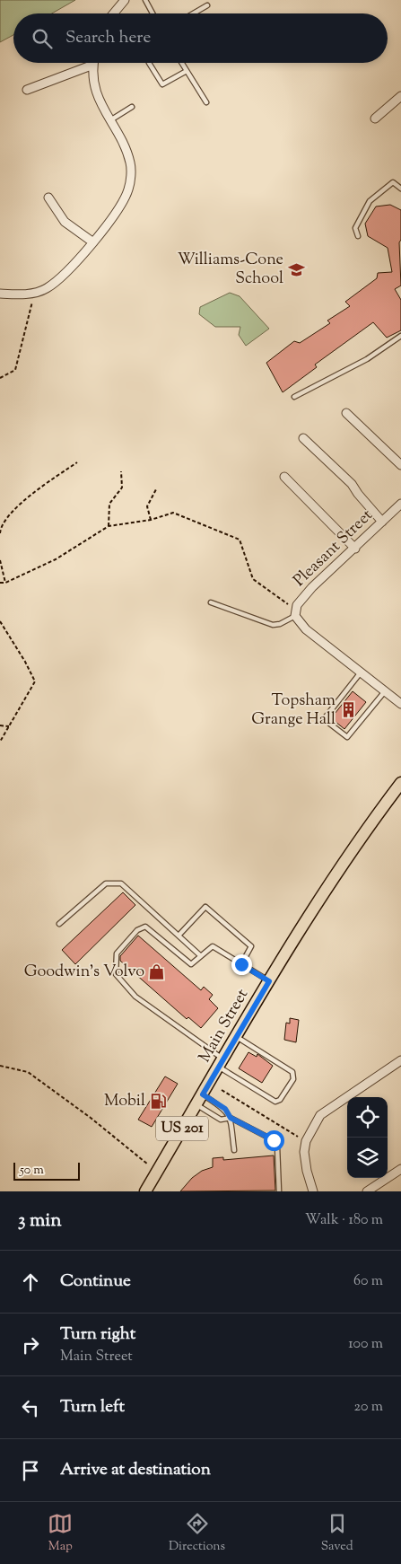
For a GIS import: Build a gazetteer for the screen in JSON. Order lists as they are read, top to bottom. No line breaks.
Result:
{"streets":{"main road":["Main Street","US 201"],"street":["Pleasant Street"]},"places":{"school or university":["Williams-Cone School"],"building":["Topsham Grange Hall"],"shop":["Goodwin's Volvo"],"fuel station":["Mobil"]},"scale_bar":"50 m","page":{"search":"Search here","scale":"50 m","heading":["3 min","Walk · 180 m"],"list":[["Continue","60 m"],["Turn right","Main Street","100 m"],["Turn left","20 m"],"Arrive at destination"],"nav":["Map","Directions","Saved"]}}
